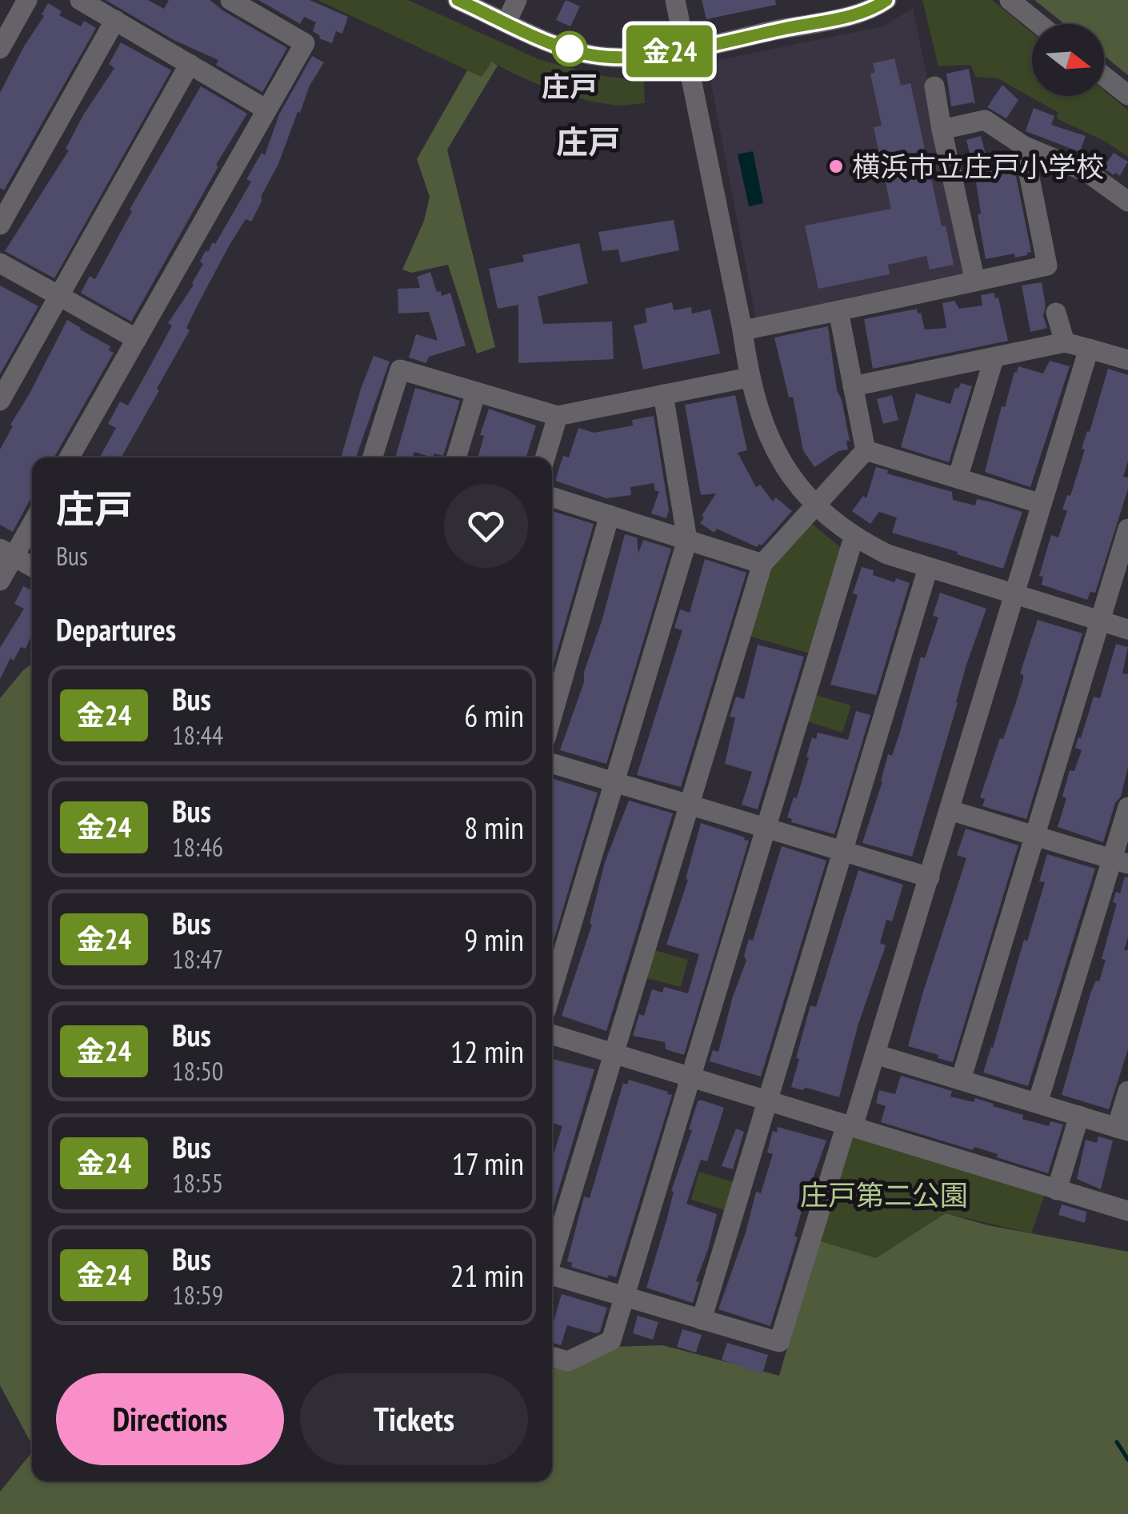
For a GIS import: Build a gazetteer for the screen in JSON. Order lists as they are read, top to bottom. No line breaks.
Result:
{"districts":["庄戸"],"parks":["庄戸第二公園"],"places":["庄戸","横浜市立庄戸小学校"],"lines":["bus line 金24"],"north":"right","page":{"on_map":"金24","heading":[["庄戸","Bus"],"Departures"],"list":[{"mark":"金24","name":"Bus","note":"18:44","value":"6 min"},{"mark":"金24","name":"Bus","note":"18:46","value":"8 min"},{"mark":"金24","name":"Bus","note":"18:47","value":"9 min"},{"mark":"金24","name":"Bus","note":"18:50","value":"12 min"},{"mark":"金24","name":"Bus","note":"18:55","value":"17 min"},{"mark":"金24","name":"Bus","note":"18:59","value":"21 min"}],"buttons":["Directions","Tickets"]}}
